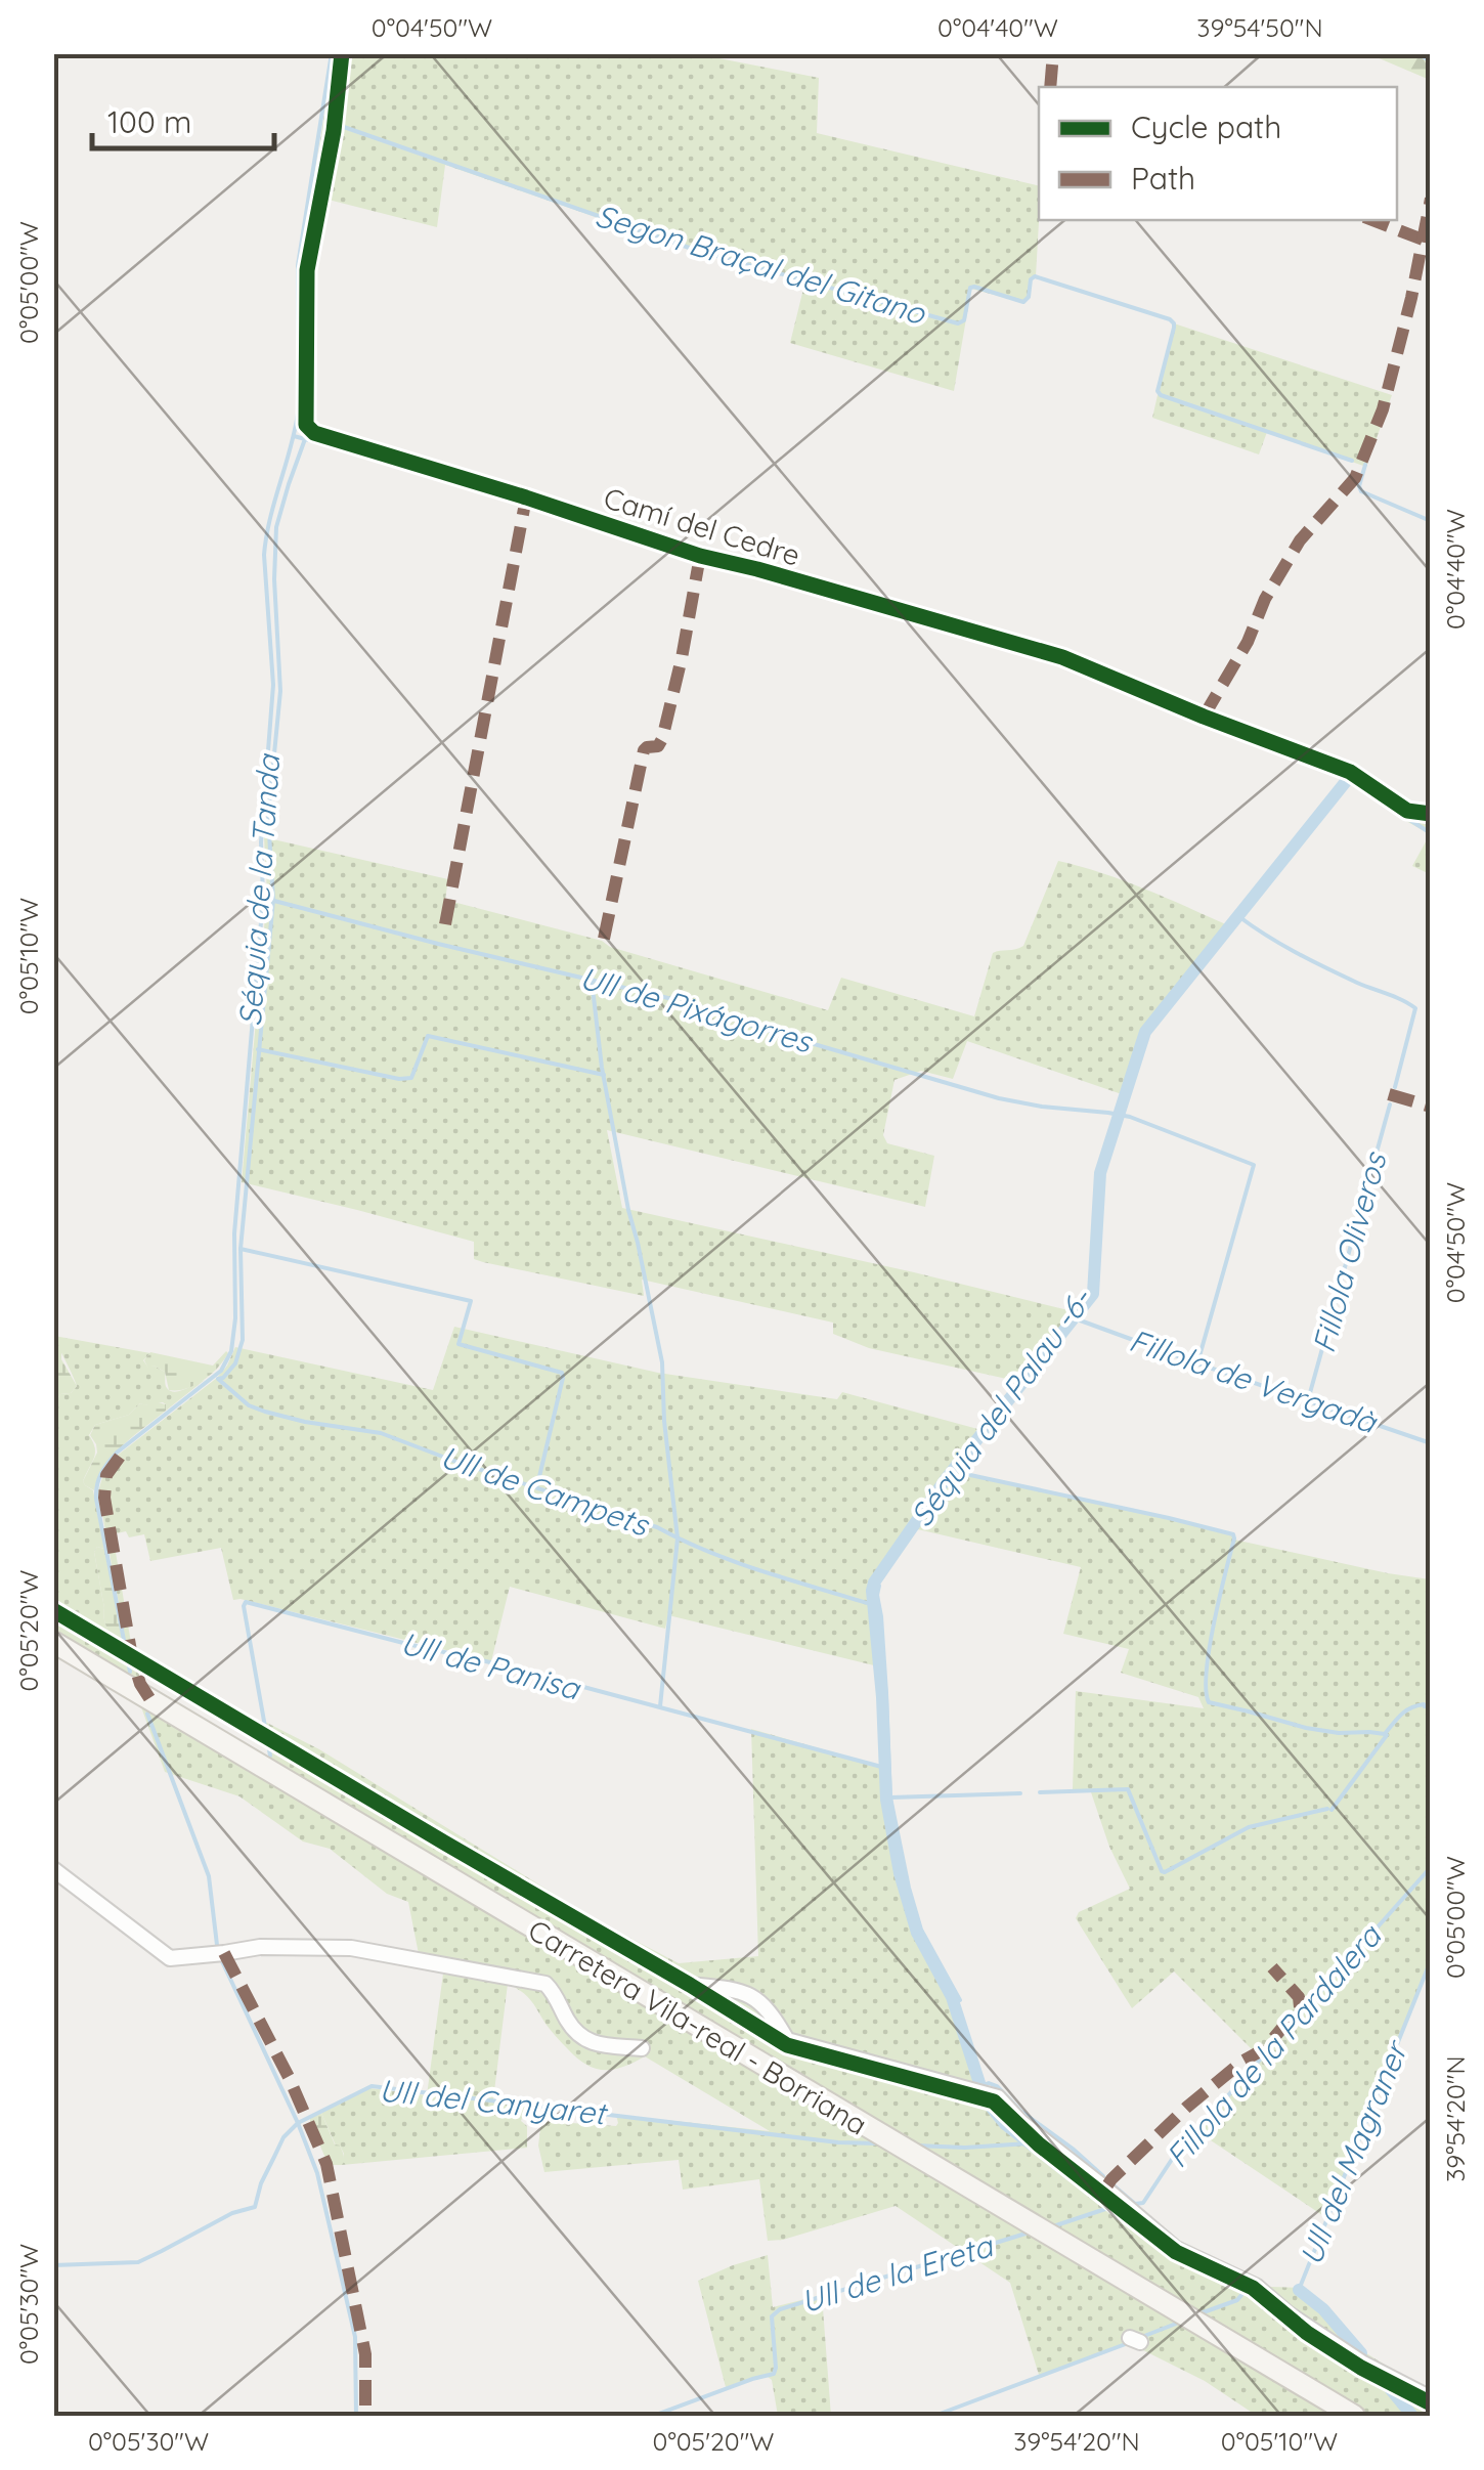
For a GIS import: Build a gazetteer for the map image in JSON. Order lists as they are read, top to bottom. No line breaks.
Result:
{"streets":{"main road":["Carretera Vila-real - Borriana"],"street":["Camí del Cedre"]},"water":["Segon Braçal del Gitano","Séquia de la Tanda","Ull de Pixágorres","Fillola Oliveros","Fillola de Vergadà","Séquia del Palau -6-","Ull de Campets","Ull de Panisa","Fillola de la Pardalera","Ull del Canyaret","Ull del Magraner","Ull de la Ereta"],"legend":["Cycle path","Path"],"scale_bar":"100 m","coordinates":["0°04'50\"W","0°04'40\"W","39°54'50\"N","0°05'00\"W","0°05'10\"W","0°05'20\"W","39°54'20\"N","0°05'30\"W"]}
